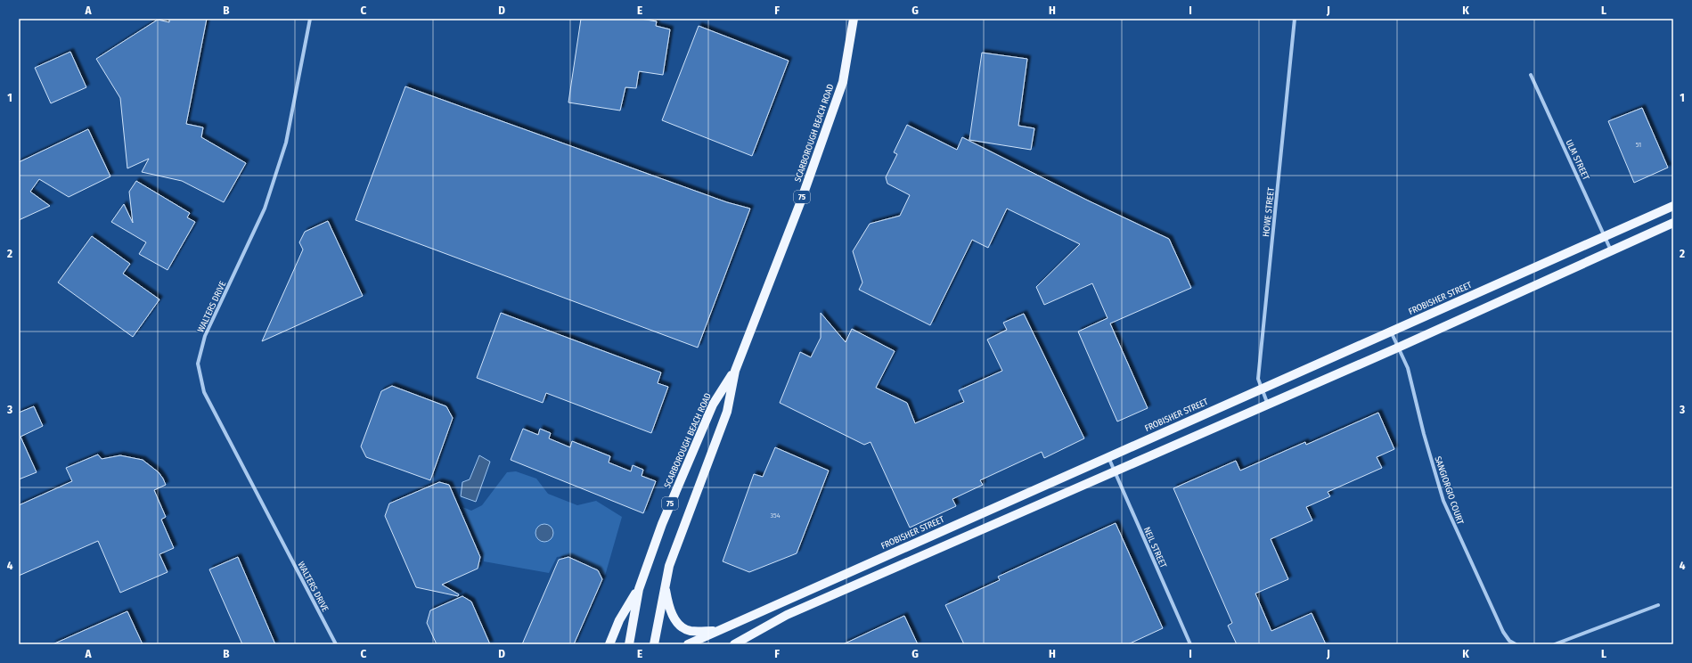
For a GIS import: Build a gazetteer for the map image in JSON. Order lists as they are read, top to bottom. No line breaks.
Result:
{"streets":{"main road":["SCARBOROUGH BEACH ROAD","75","FROBISHER STREET"],"street":["ULM STREET","HOWE STREET","WALTERS DRIVE","SANGIORGIO COURT","NEIL STREET"]},"crossings":[["ULM STREET","FROBISHER STREET"],["HOWE STREET","FROBISHER STREET"],["FROBISHER STREET","SANGIORGIO COURT"],["FROBISHER STREET","NEIL STREET"]],"house_numbers":["51","354"],"grid":{"columns":["A","B","C","D","E","F","G","H","I","J","K","L"],"rows":["1","2","3","4"]}}
